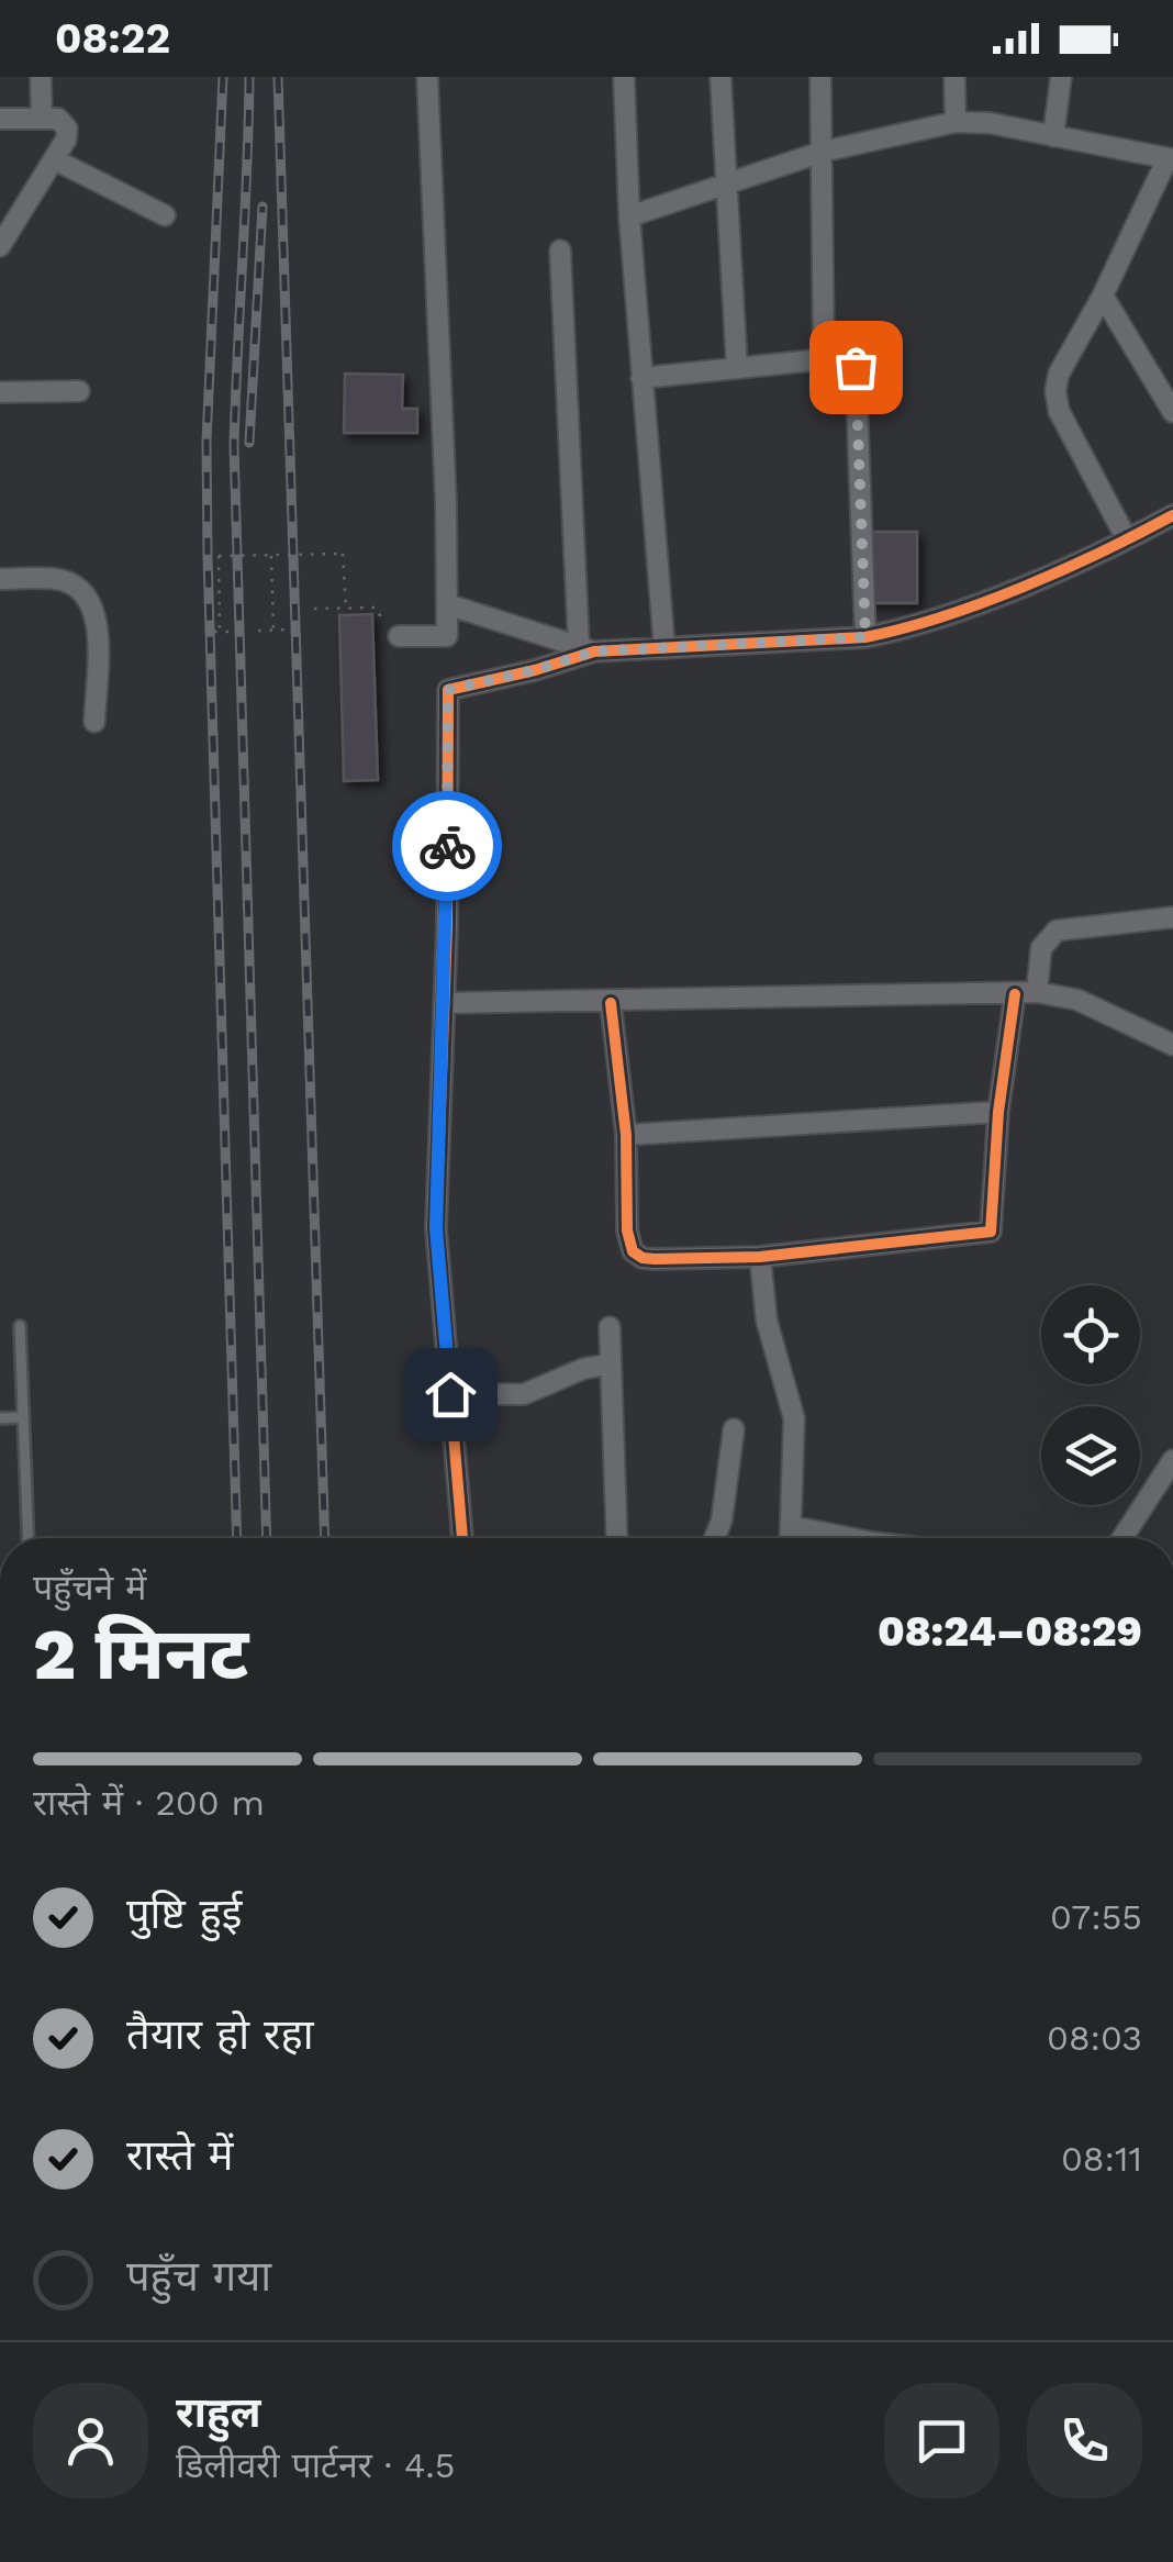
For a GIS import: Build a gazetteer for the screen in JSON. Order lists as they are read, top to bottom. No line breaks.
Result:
{"page":{"status":"08:22","heading":["2 मिनट","पहुँचने में","08:24–08:29"],"panel":["राहुल","डिलीवरी पार्टनर · 4.5"],"bar":"रास्ते में · 200 m","list":[["पुष्टि हुई","07:55"],["तैयार हो रहा","08:03"],["रास्ते में","08:11"],"पहुँच गया"]}}
